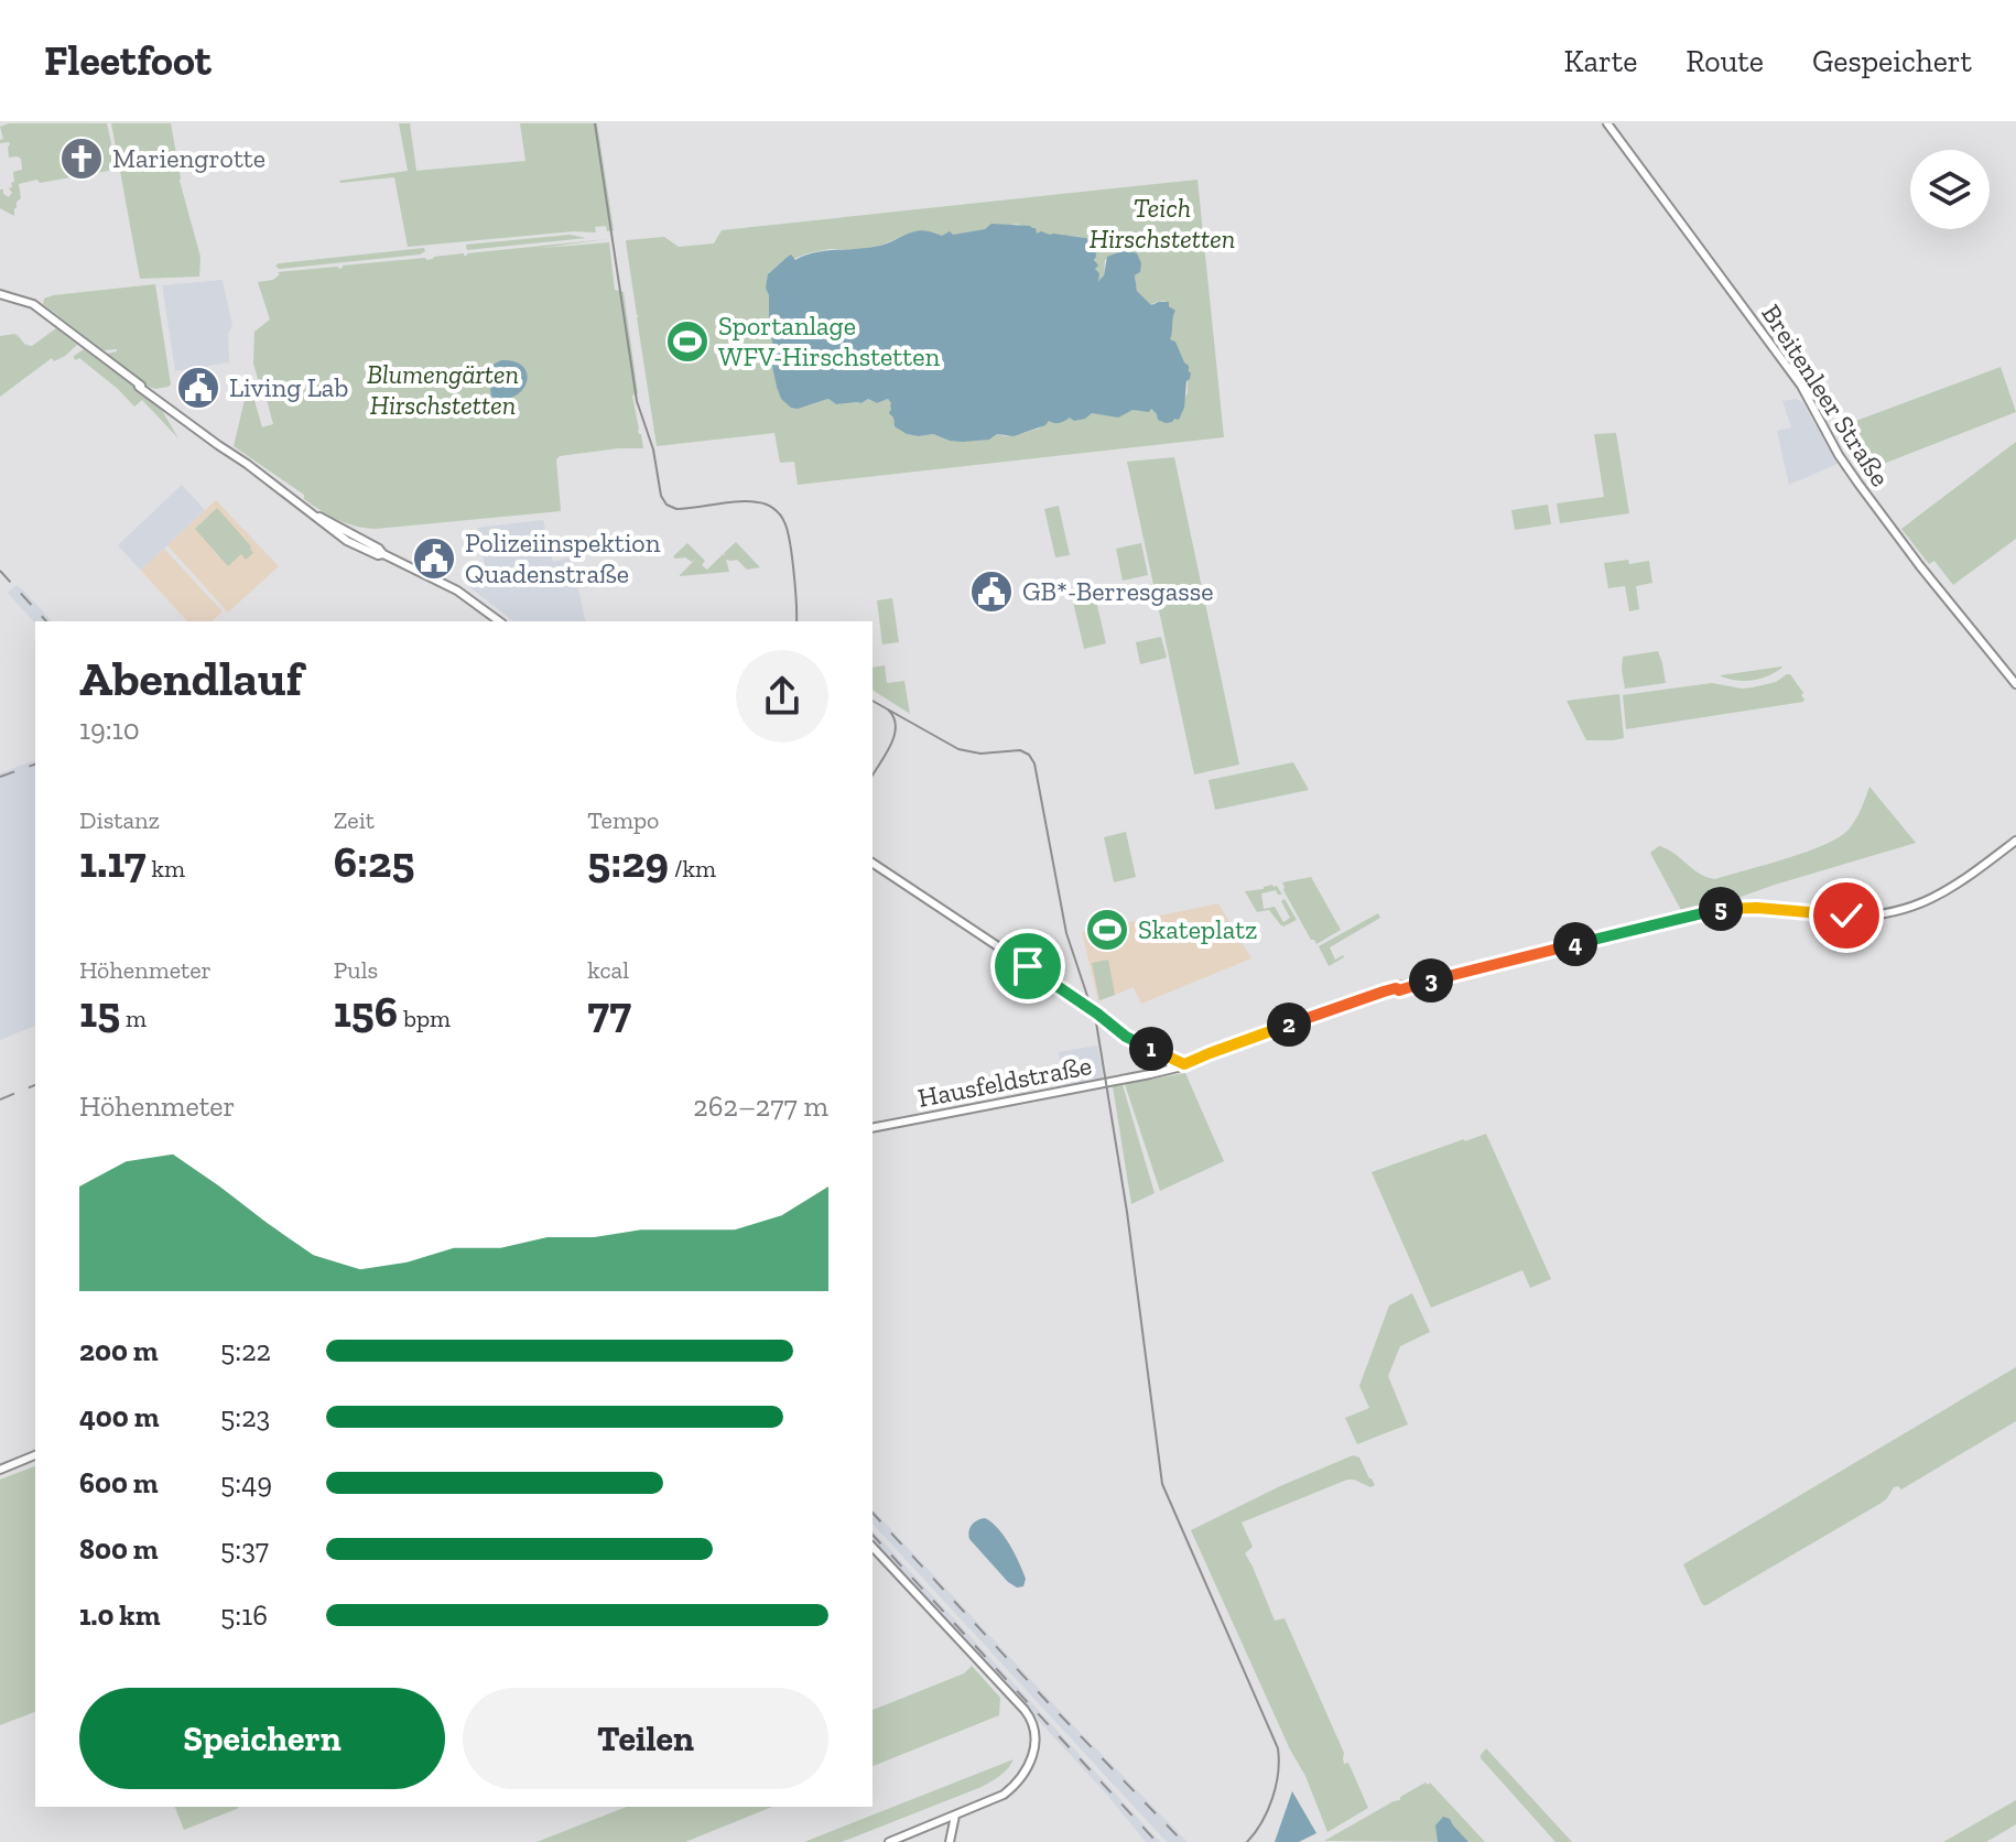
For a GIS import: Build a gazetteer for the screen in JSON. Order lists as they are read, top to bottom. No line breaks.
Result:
{"streets":{"street":["Breitenleer Straße","Hausfeldstraße"]},"parks":["Teich Hirschstetten","Blumengärten Hirschstetten"],"places":{"church":["Mariengrotte"],"sports":["Sportanlage WFV-Hirschstetten","Skateplatz"],"public building":["Living Lab","Polizeiinspektion Quadenstraße","GB*-Berresgasse"]},"page":{"header":"Fleetfoot","nav":["Karte","Route","Gespeichert"],"heading":["Abendlauf","19:10"],"stats":[["Distanz","1.17 km"],["Zeit","6:25"],["Tempo","5:29 /km"],["Höhenmeter","15 m"],["Puls","156 bpm"],["kcal","77"]],"pins":["5","4","3","2","1"],"chart":["Höhenmeter","262–277 m"],"list":[{"name":"200 m","note":"5:22"},{"name":"400 m","note":"5:23"},{"name":"600 m","note":"5:49"},{"name":"800 m","note":"5:37"},{"name":"1.0 km","note":"5:16"}],"buttons":["Speichern","Teilen"]}}
